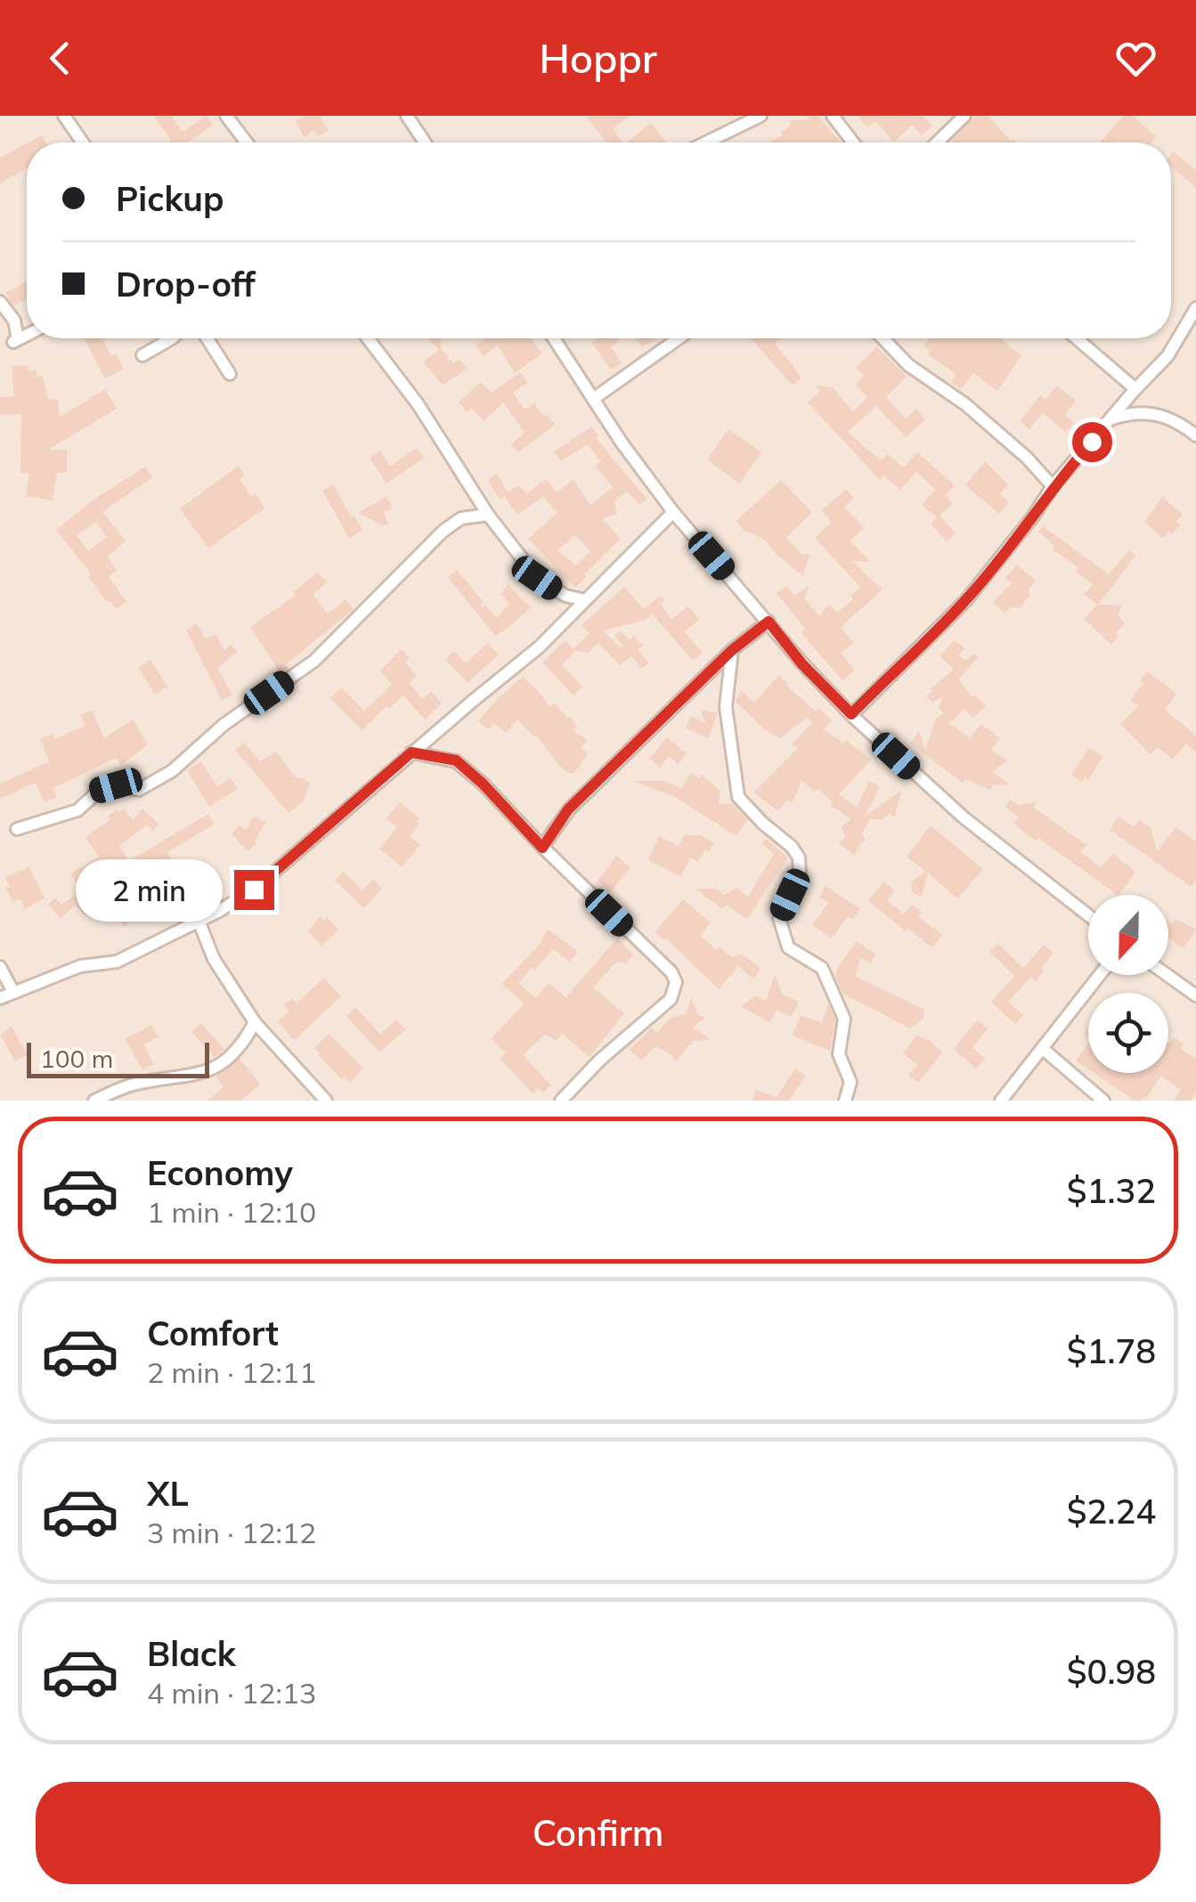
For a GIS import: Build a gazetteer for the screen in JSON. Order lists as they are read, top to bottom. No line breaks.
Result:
{"scale_bar":"100 m","north":"bottom","page":{"header":"Hoppr","banner":["Pickup","Drop-off"],"bubble":"2 min","scale":"100 m","list":[{"name":"Economy","note":"1 min · 12:10","value":"$1.32"},{"name":"Comfort","note":"2 min · 12:11","value":"$1.78"},{"name":"XL","note":"3 min · 12:12","value":"$2.24"},{"name":"Black","note":"4 min · 12:13","value":"$0.98"}],"buttons":"Confirm"}}
